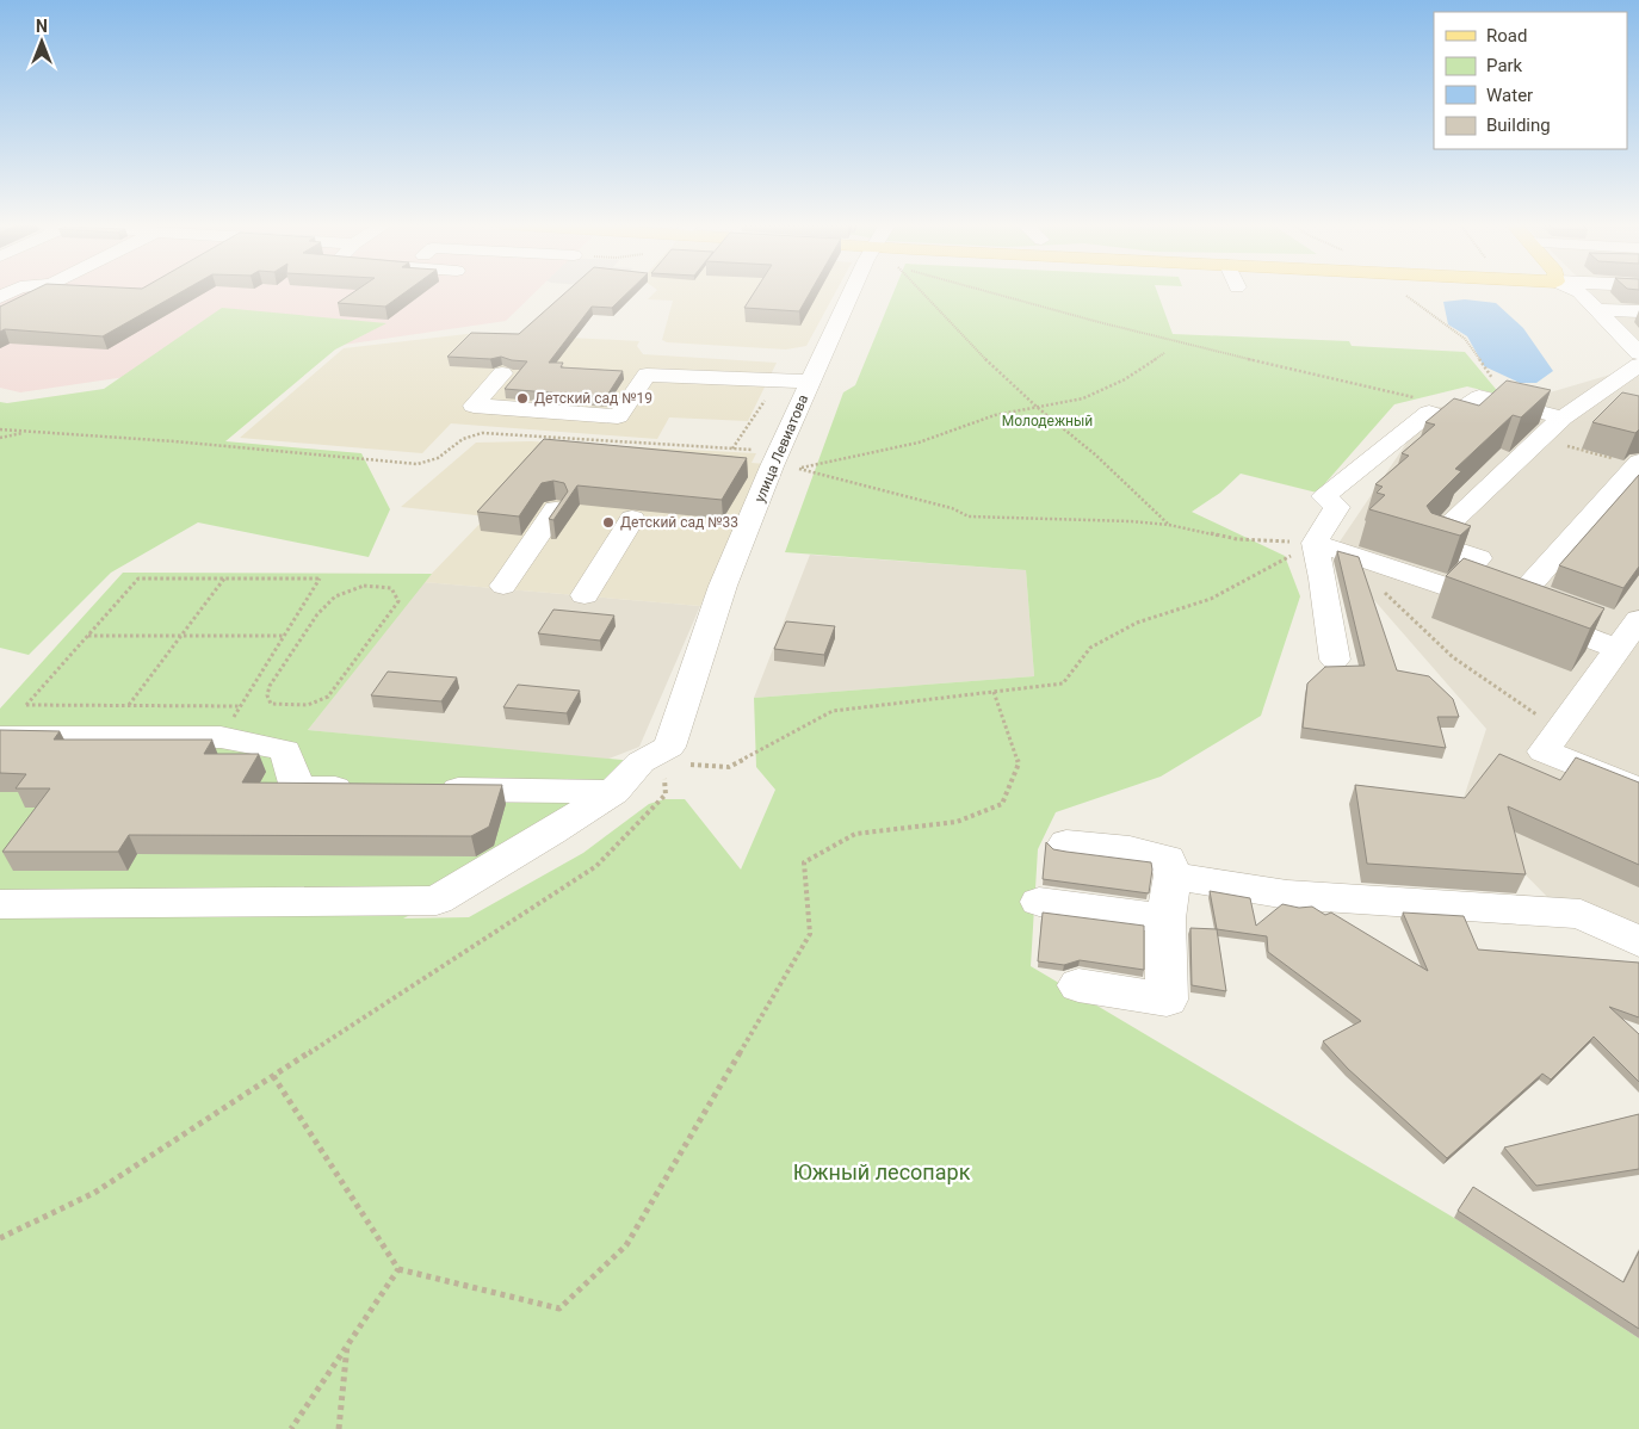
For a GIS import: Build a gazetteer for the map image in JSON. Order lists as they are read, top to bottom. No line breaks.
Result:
{"streets":{"street":["улица Левиатова"]},"parks":["Молодежный","Южный лесопарк"],"places":["Детский сад №19","Детский сад №33"],"legend":["Road","Park","Water","Building"],"north":"top"}
